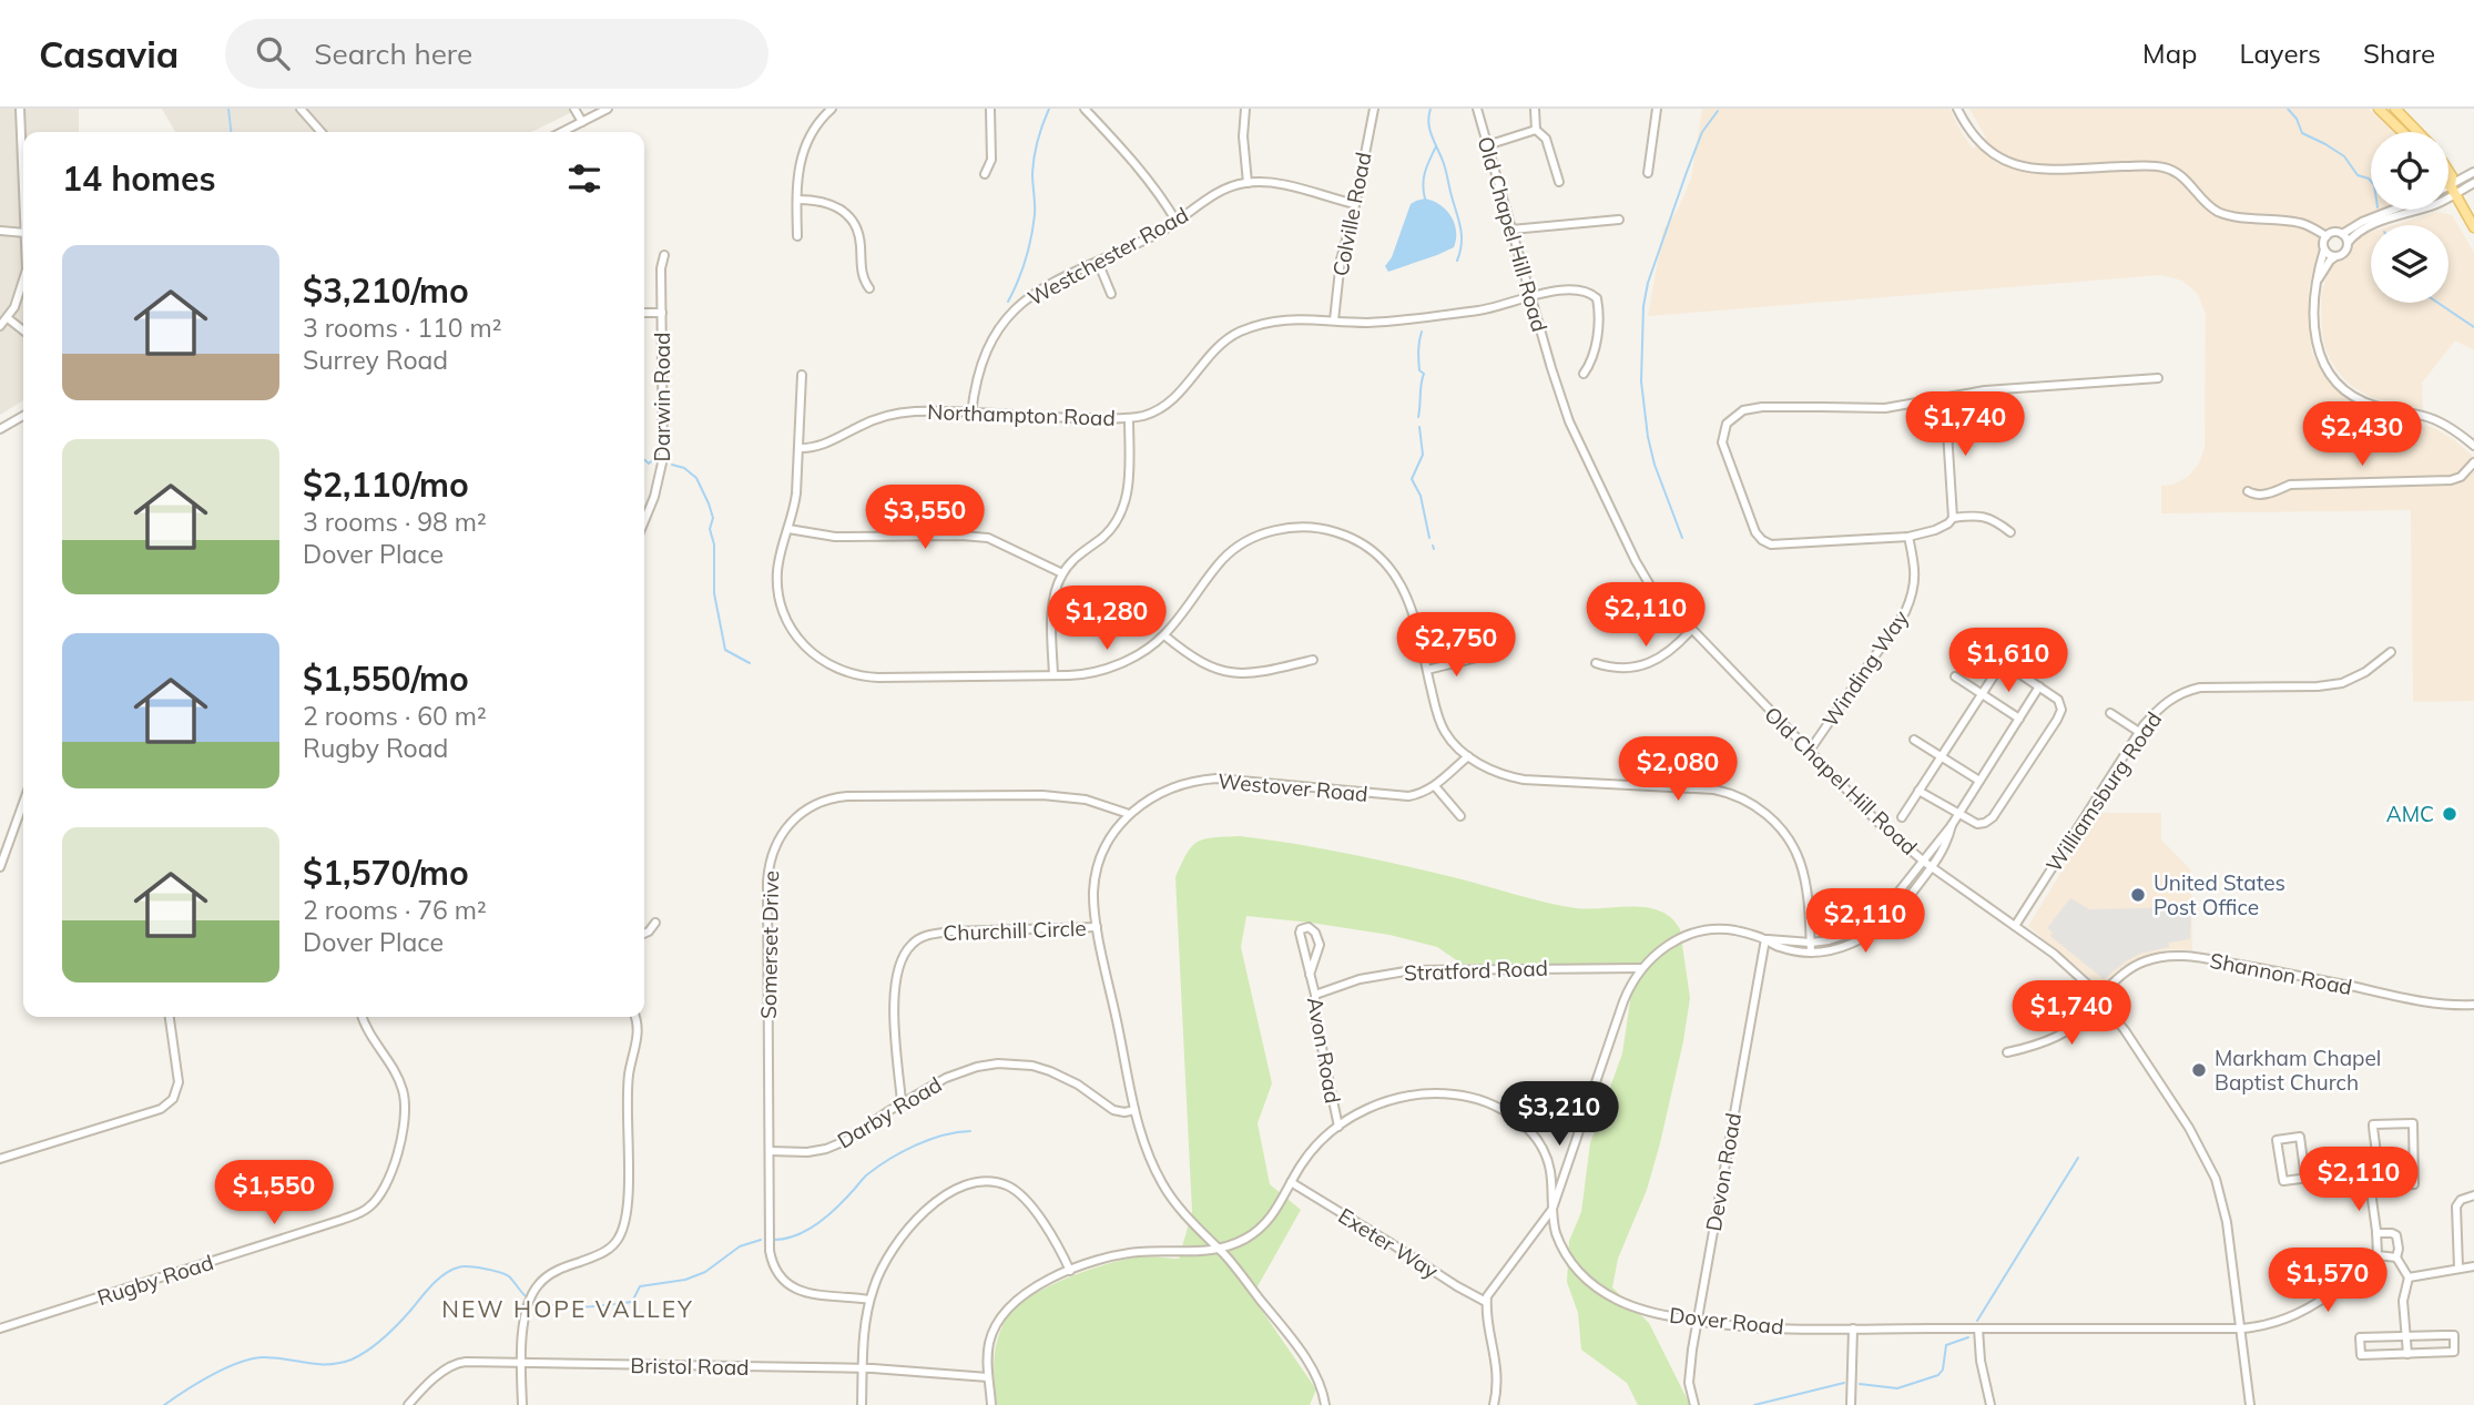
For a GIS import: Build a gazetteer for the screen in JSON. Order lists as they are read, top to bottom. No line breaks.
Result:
{"streets":{"street":["Colville Road","Old Chapel Hill Road","Westchester Road","Darwin Road","Northampton Road","Winding Way","Westover Road","Williamsburg Road","Churchill Circle","Somerset Drive","Stratford Road","Shannon Road","Avon Road","Darby Road","Devon Road","Exeter Way","Rugby Road","Dover Road","Bristol Road"]},"crossings":[["Colville Road","Westchester Road"],["Colville Road","Northampton Road"],["Old Chapel Hill Road","Northampton Road"],["Old Chapel Hill Road","Winding Way"],["Old Chapel Hill Road","Williamsburg Road"],["Old Chapel Hill Road","Shannon Road"],["Old Chapel Hill Road","Dover Road"],["Westchester Road","Northampton Road"],["Westover Road","Churchill Circle"],["Westover Road","Somerset Drive"],["Westover Road","Darby Road"],["Westover Road","Dover Road"],["Churchill Circle","Darby Road"],["Somerset Drive","Darby Road"],["Stratford Road","Avon Road"],["Avon Road","Dover Road"],["Devon Road","Dover Road"],["Exeter Way","Dover Road"],["Dover Road","Bristol Road"]],"districts":["NEW HOPE VALLEY"],"places":["AMC","United States Post Office","Markham Chapel Baptist Church"],"page":{"header":"Casavia","search":"Search here","nav":["Map","Layers","Share"],"heading":"14 homes","list":[{"name":"$3,210/mo","note":"3 rooms · 110 m² · Surrey Road"},{"name":"$2,110/mo","note":"3 rooms · 98 m² · Dover Place"},{"name":"$1,550/mo","note":"2 rooms · 60 m² · Rugby Road"},{"name":"$1,570/mo","note":"2 rooms · 76 m² · Dover Place"}],"price":["$1,740","$2,430","$3,550","$2,110","$1,280","$2,750","$1,610","$2,080","$2,110","$1,740","$3,210","$2,110","$1,550","$1,570"]}}
